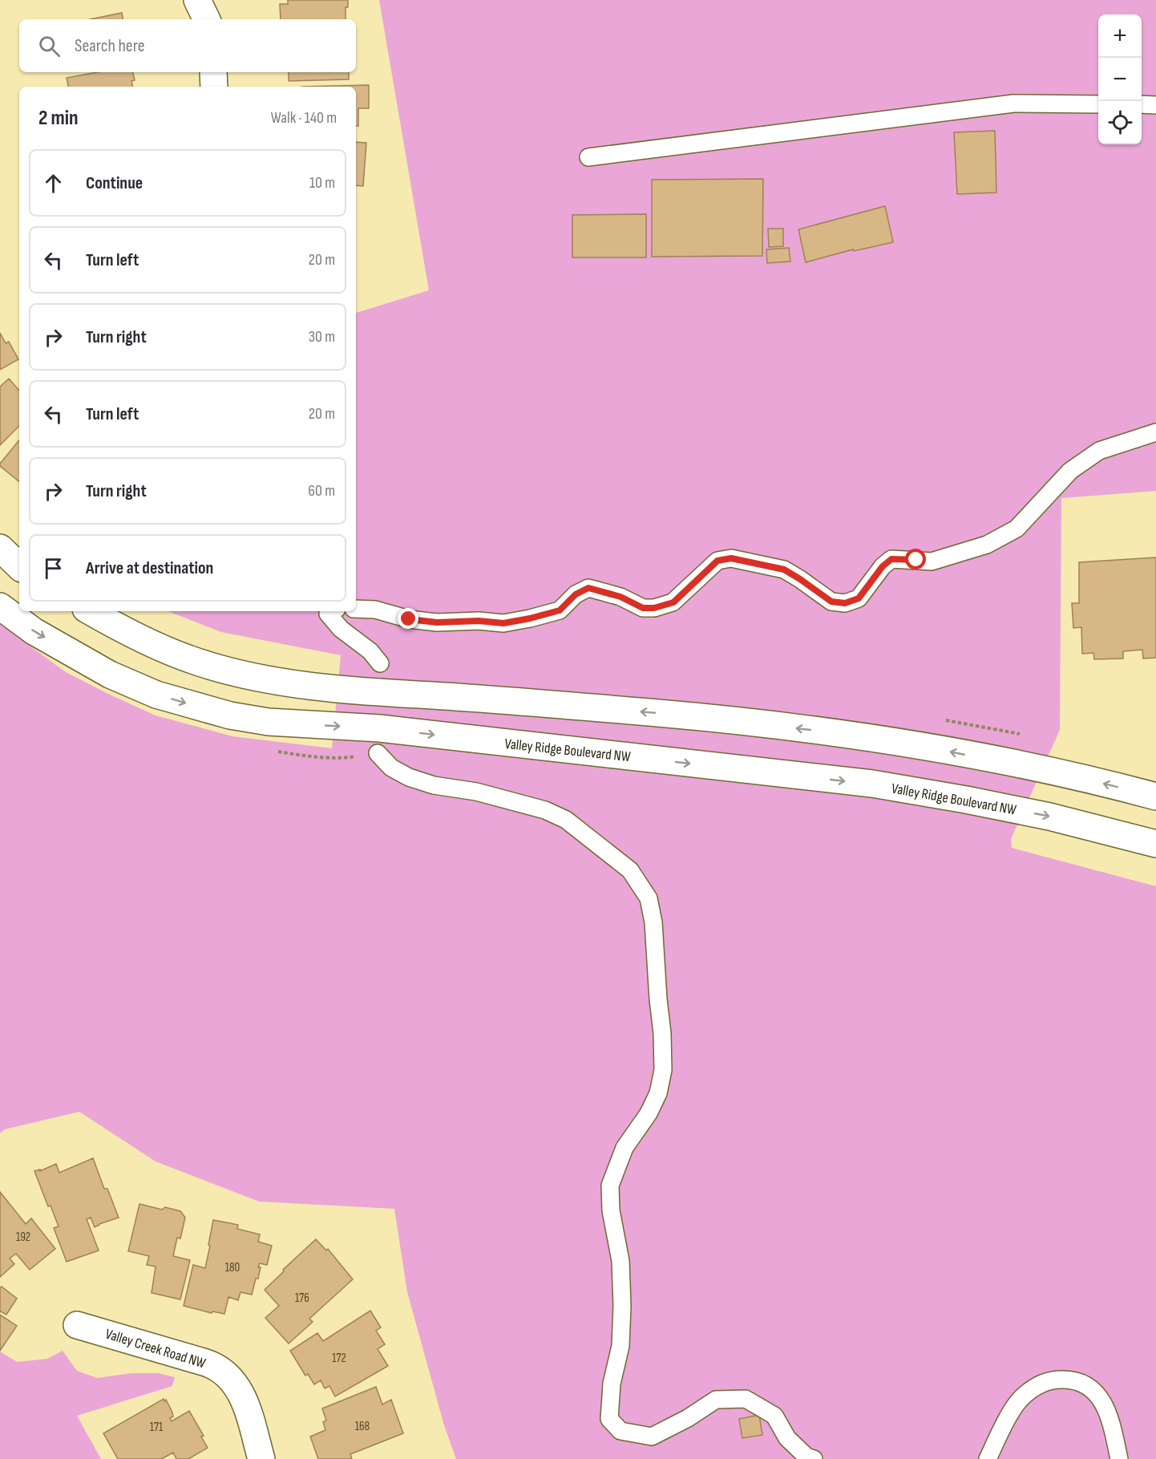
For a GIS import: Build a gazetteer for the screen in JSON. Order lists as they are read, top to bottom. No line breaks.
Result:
{"streets":{"street":["Valley Ridge Boulevard NW","Valley Creek Road NW"]},"house_numbers":["192","180","176","172","168","171"],"page":{"map_buttons":["+","−"],"search":"Search here","heading":["2 min","Walk · 140 m"],"list":[["Continue","10 m"],["Turn left","20 m"],["Turn right","30 m"],["Turn left","20 m"],["Turn right","60 m"],"Arrive at destination"]}}
